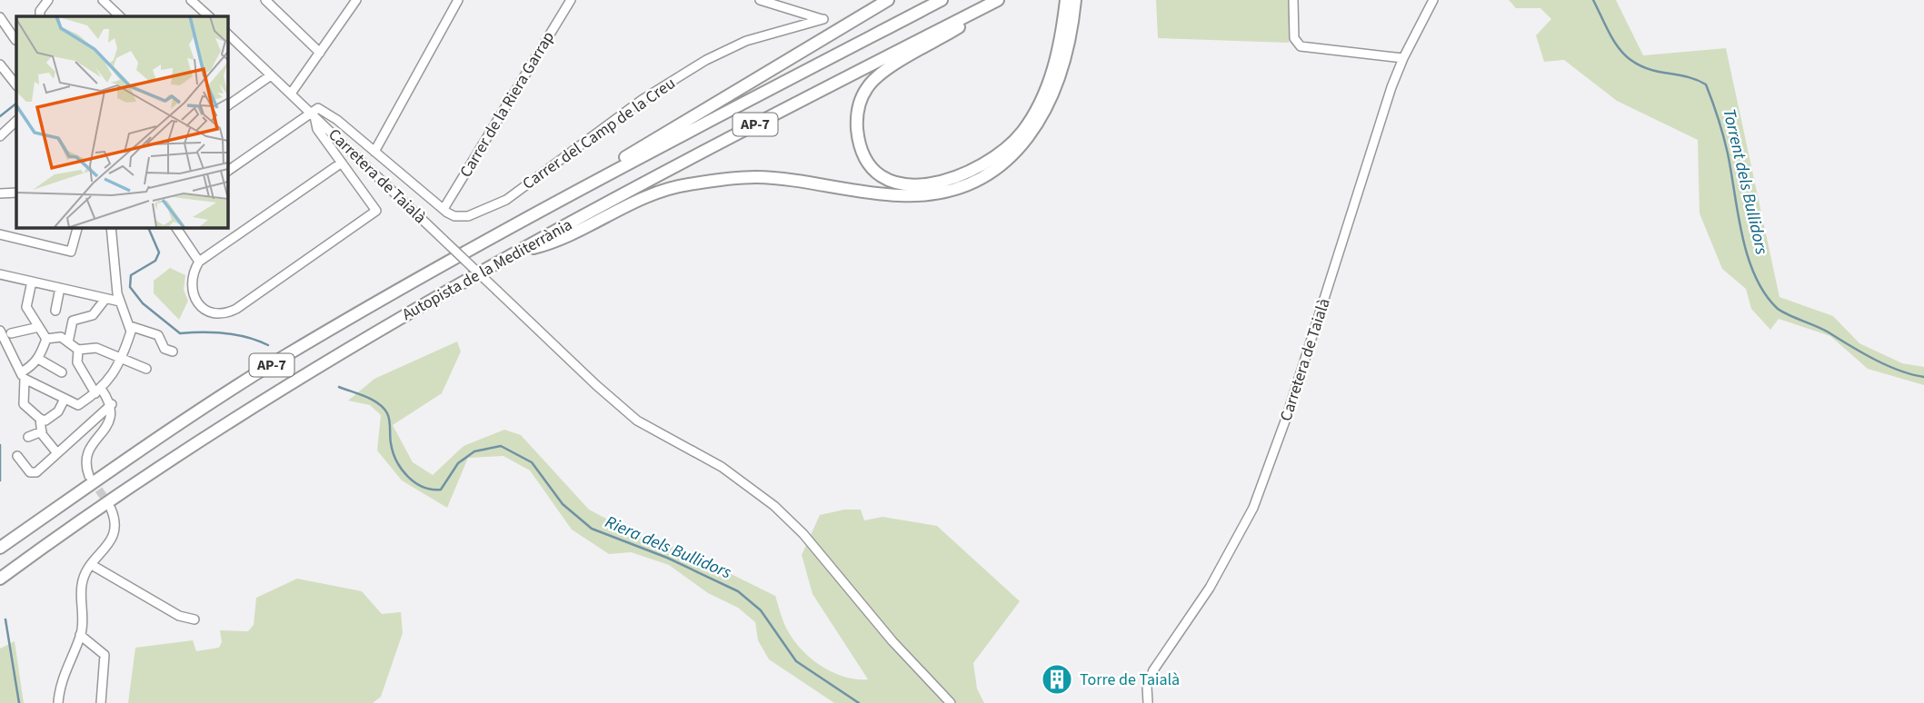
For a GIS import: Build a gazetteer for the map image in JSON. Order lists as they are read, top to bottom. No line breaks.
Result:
{"streets":{"highway":["AP-7","Autopista de la Mediterrània"],"street":["Carrer de la Riera Garrap","Carrer del Camp de la Creu","Carretera de Taialà"]},"crossings":[["Carrer de la Riera Garrap","Carrer del Camp de la Creu"],["Carrer de la Riera Garrap","Carretera de Taialà"],["Carrer del Camp de la Creu","Carretera de Taialà"]],"water":["Torrent dels Bullidors","Riera dels Bullidors"],"places":{"building":["Torre de Taialà"]}}
